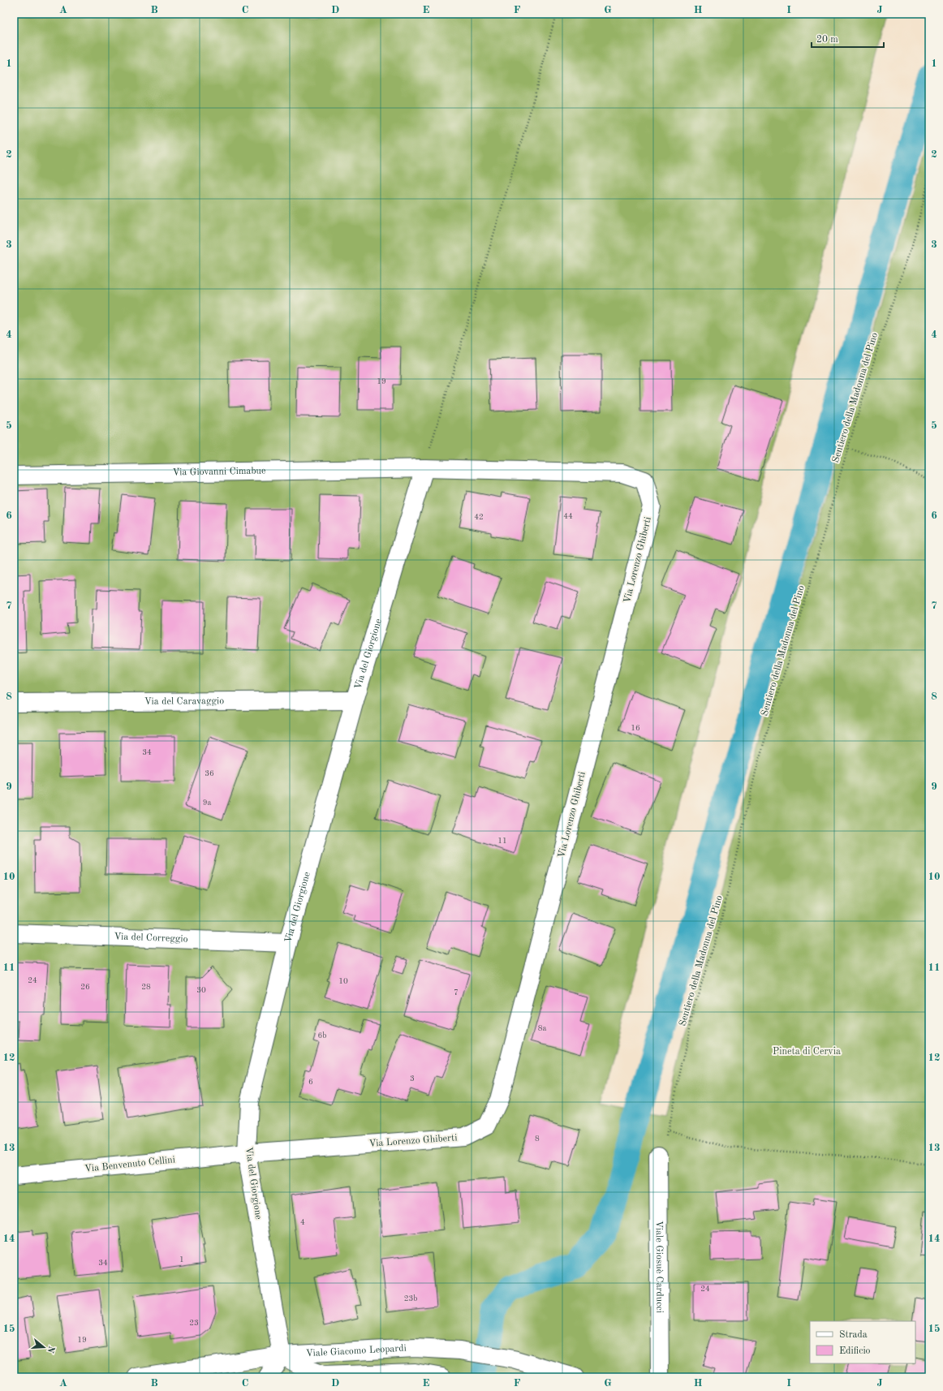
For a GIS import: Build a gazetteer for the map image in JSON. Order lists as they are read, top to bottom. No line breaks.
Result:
{"streets":{"street":["Via Giovanni Cimabue","Via Lorenzo Ghiberti","Via del Giorgione","Via del Caravaggio","Via del Correggio","Via Benvenuto Cellini","Viale Giosuè Carducci","Viale Giacomo Leopardi"],"path":["Sentiero della Madonna del Pino"]},"crossings":[["Via Giovanni Cimabue","Via Lorenzo Ghiberti"],["Via Giovanni Cimabue","Via del Giorgione"],["Via Lorenzo Ghiberti","Via del Giorgione"],["Via Lorenzo Ghiberti","Via Benvenuto Cellini"],["Via del Giorgione","Via del Caravaggio"],["Via del Giorgione","Via del Correggio"],["Via del Giorgione","Via Benvenuto Cellini"],["Via del Giorgione","Viale Giacomo Leopardi"]],"parks":["Pineta di Cervia"],"house_numbers":["19","44","42","16","34","36","9a","11","24","10","26","28","30","7","8a","6b","3","6","8","4","1","34","24","23b","23","19"],"legend":["Strada","Edificio"],"scale_bar":"20 m","north":"right","grid":{"columns":["A","B","C","D","E","F","G","H","I","J"],"rows":["1","2","3","4","5","6","7","8","9","10","11","12","13","14","15"]}}
